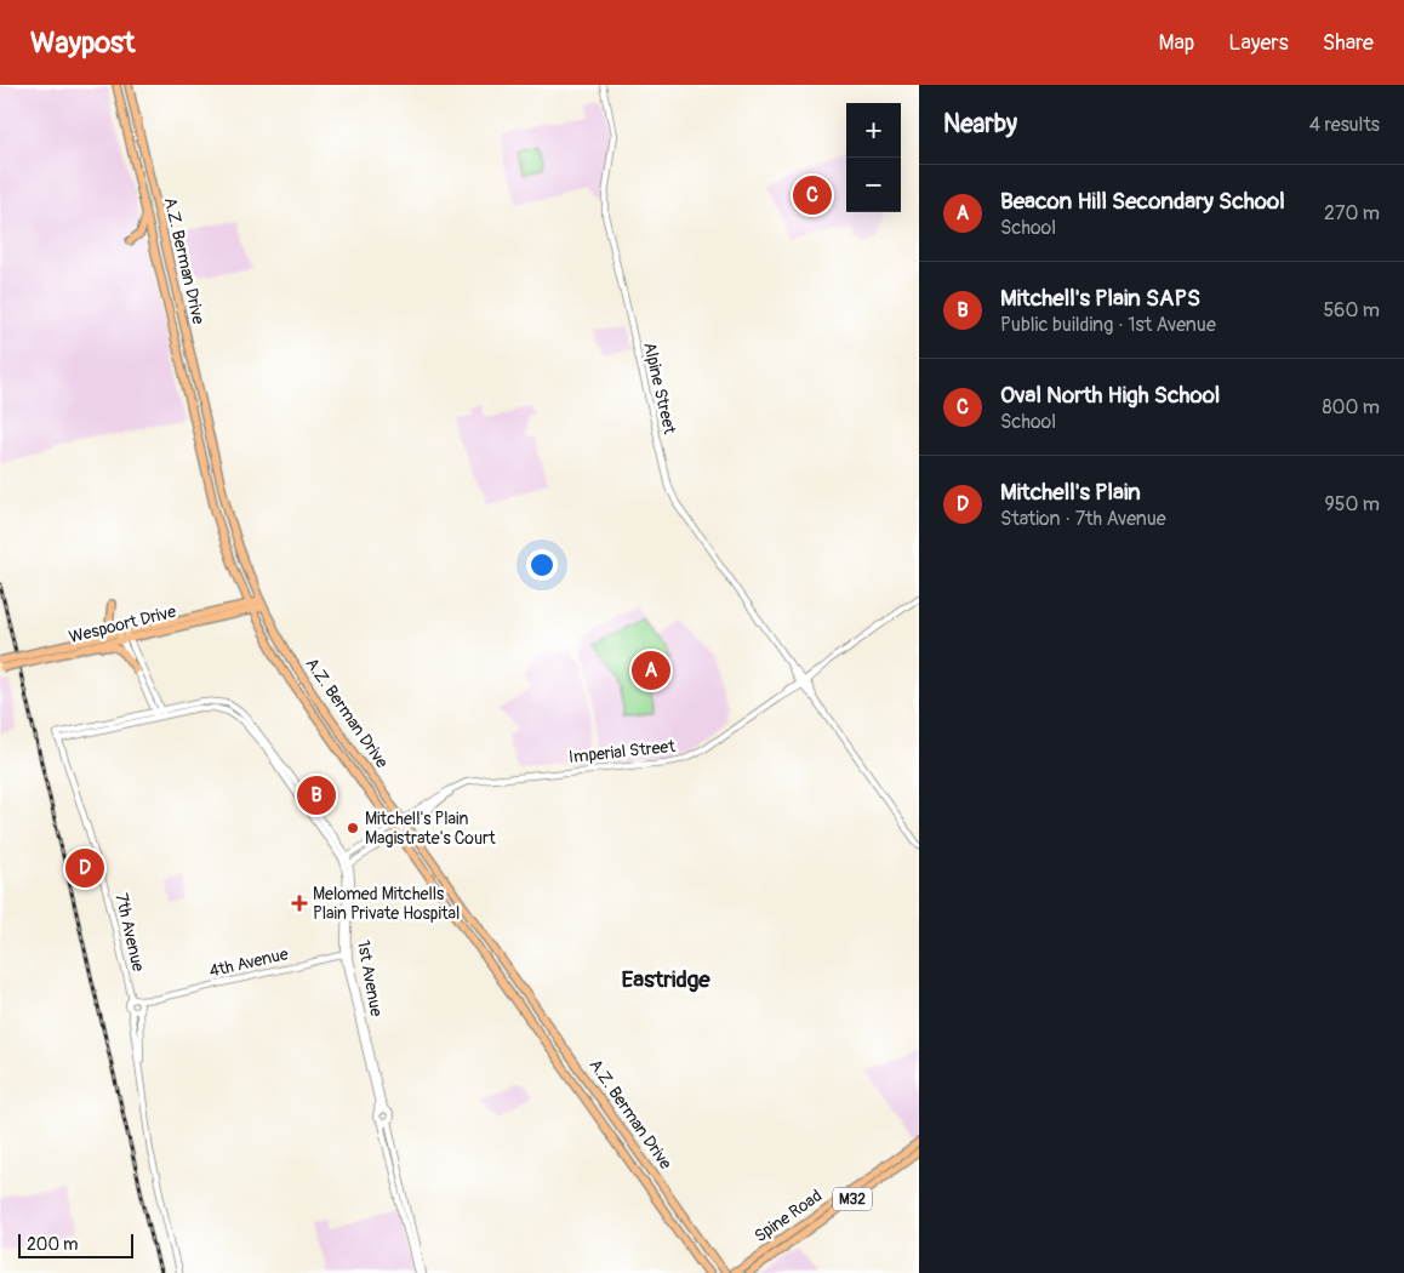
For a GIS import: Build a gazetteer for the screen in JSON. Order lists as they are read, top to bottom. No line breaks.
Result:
{"streets":{"main road":["A.Z. Berman Drive","Wespoort Drive","M32","Spine Road"],"street":["Alpine Street","Imperial Street","7th Avenue","4th Avenue","1st Avenue"]},"crossings":[["A.Z. Berman Drive","Wespoort Drive"],["A.Z. Berman Drive","Imperial Street"],["Alpine Street","Imperial Street"],["7th Avenue","4th Avenue"],["4th Avenue","1st Avenue"]],"districts":["Eastridge"],"places":{"other":["Mitchell's Plain Magistrate's Court"],"health":["Melomed Mitchells Plain Private Hospital"]},"scale_bar":"200 m","page":{"header":"Waypost","nav":["Map","Layers","Share"],"heading":["Nearby","4 results"],"map_buttons":["+","−"],"list":[{"mark":"A","name":"Beacon Hill Secondary School","note":"School","value":"270 m"},{"mark":"B","name":"Mitchell's Plain SAPS","note":"Public building · 1st Avenue","value":"560 m"},{"mark":"C","name":"Oval North High School","note":"School","value":"800 m"},{"mark":"D","name":"Mitchell's Plain","note":"Station · 7th Avenue","value":"950 m"}],"pins":["C","A","B","D"],"scale":"200 m"}}
